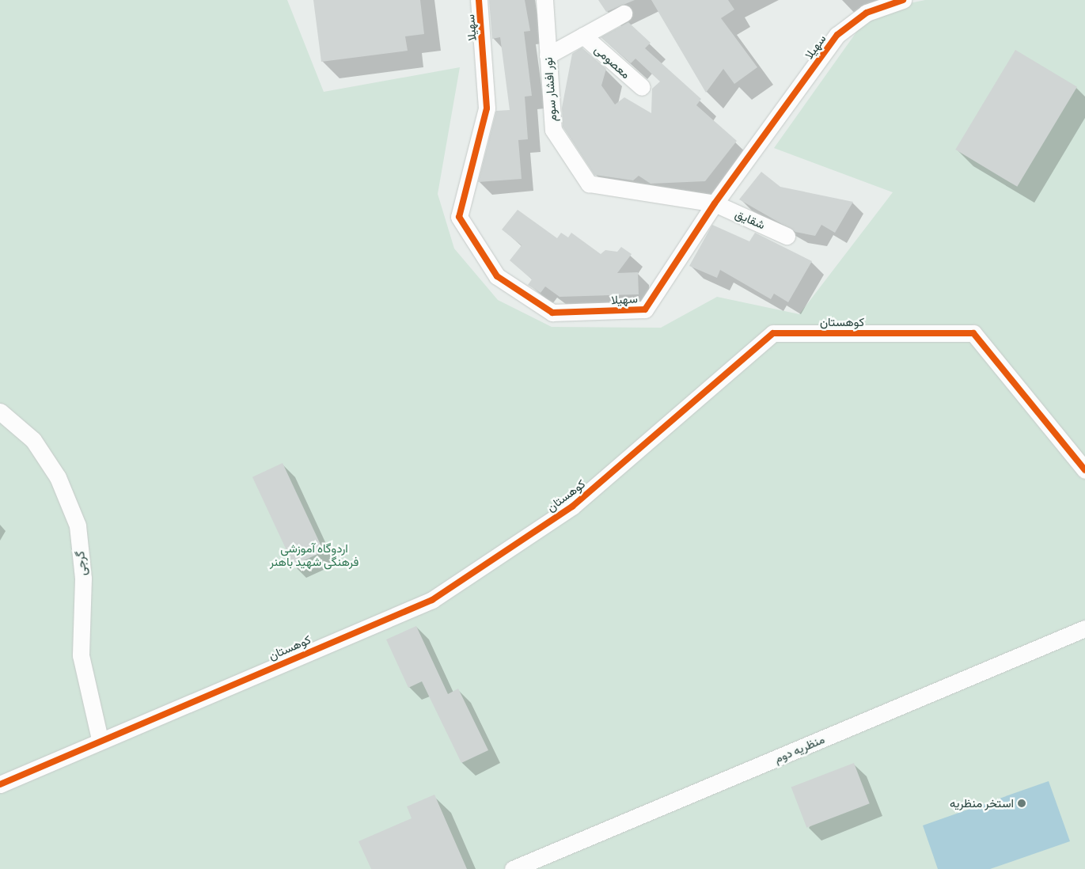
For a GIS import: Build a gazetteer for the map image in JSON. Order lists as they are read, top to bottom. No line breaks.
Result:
{"streets":{"street":["سهیلا","معصومی","نور افشار سوم","شقایق","کوهستان","گرجی","منظریه دوم"]},"crossings":[["سهیلا","نور افشار سوم"],["سهیلا","شقایق"],["معصومی","نور افشار سوم"],["نور افشار سوم","شقایق"],["کوهستان","گرجی"]],"parks":["اردوگاه آموزشی فرهنگی شهید باهنر"],"places":["استخر منظریه"]}
